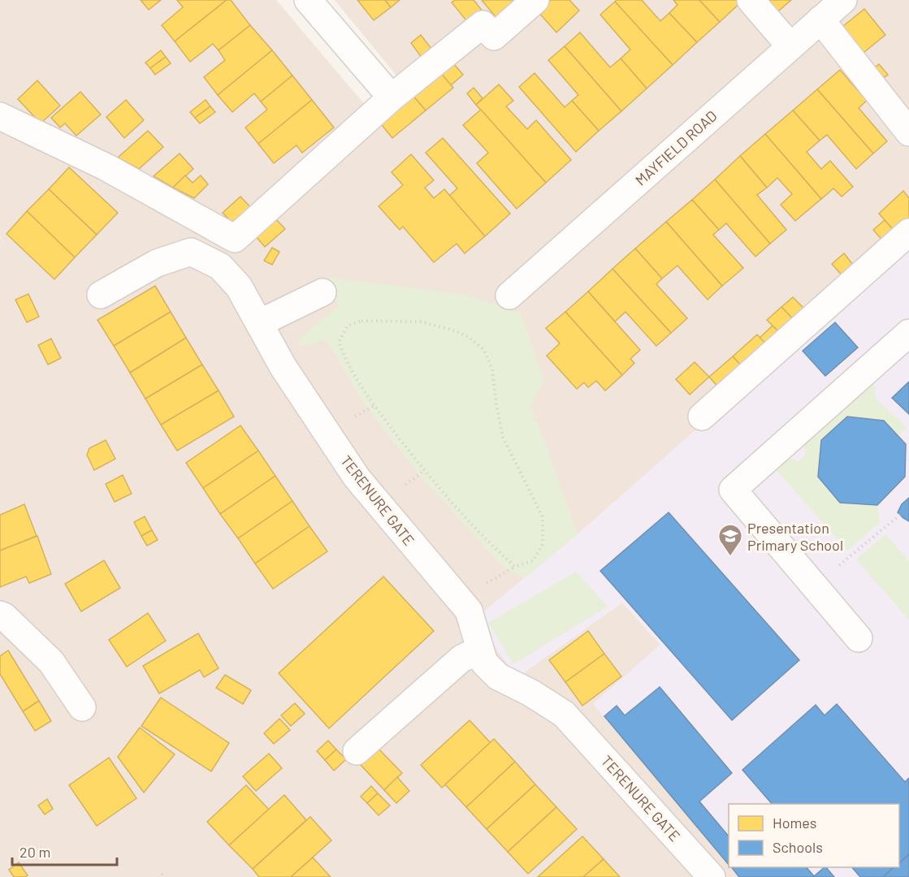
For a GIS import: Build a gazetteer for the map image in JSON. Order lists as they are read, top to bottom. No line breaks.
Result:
{"streets":{"street":["MAYFIELD ROAD","TERENURE GATE"]},"places":{"school or university":["Presentation Primary School"]},"legend":["Homes","Schools"],"scale_bar":"20 m"}
